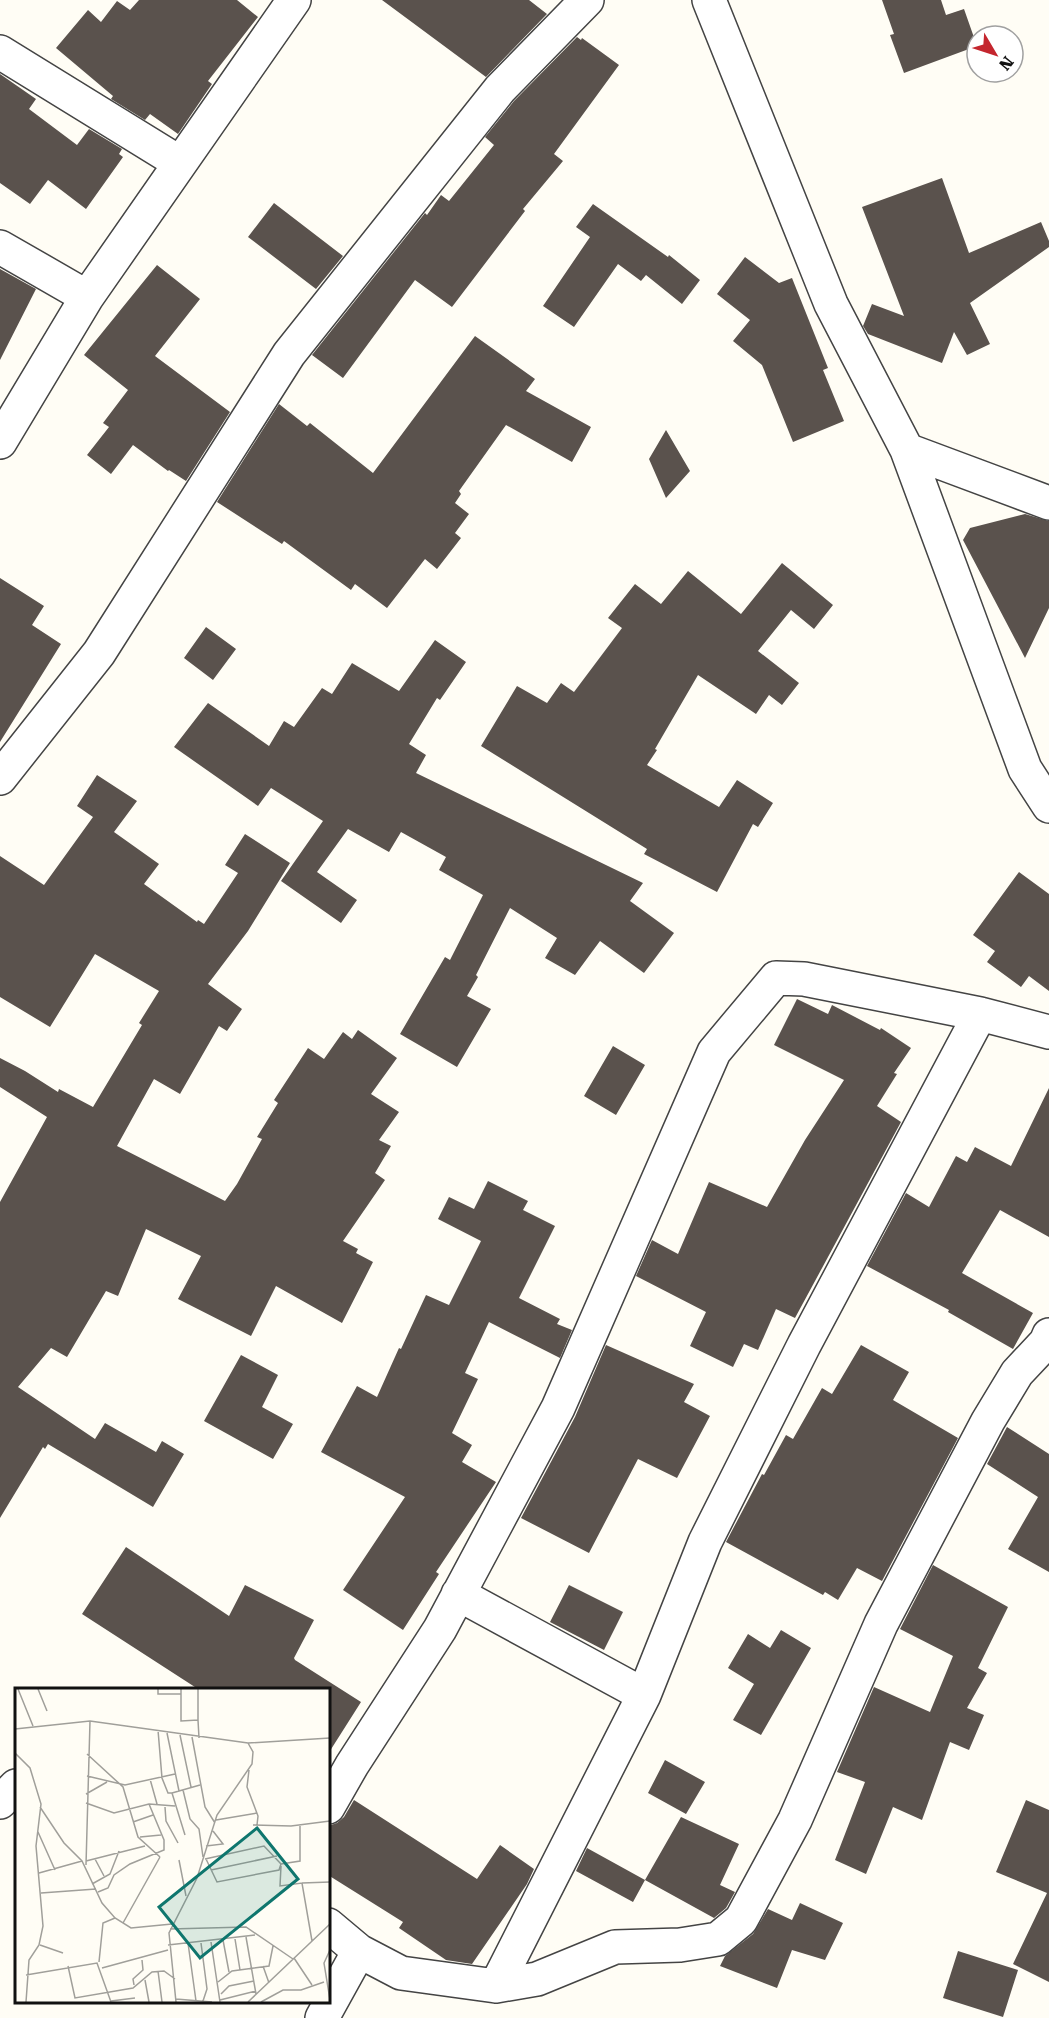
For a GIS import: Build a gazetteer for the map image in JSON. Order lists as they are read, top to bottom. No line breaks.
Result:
{"north":"bottom right"}
